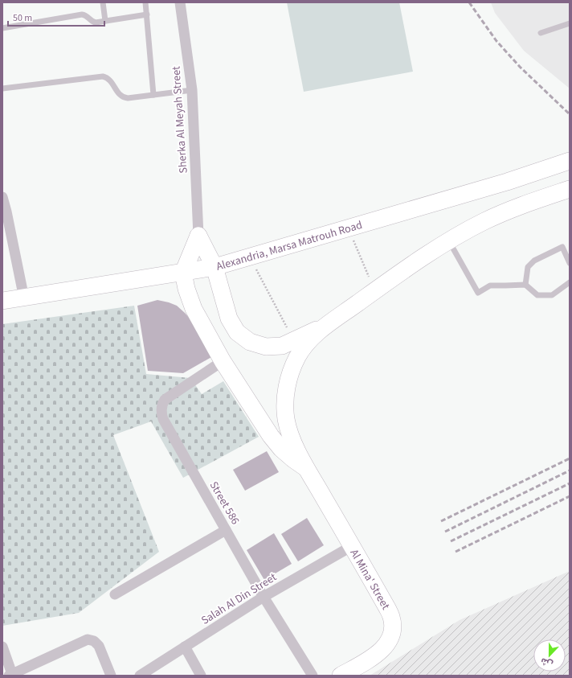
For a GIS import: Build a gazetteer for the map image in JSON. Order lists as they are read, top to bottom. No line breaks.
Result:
{"streets":{"main road":["Alexandria, Marsa Matrouh Road","Al Mina' Street"],"street":["Sherka Al Meyah Street","Street 586","Salah Al Din Street"]},"crossings":[["Street 586","Salah Al Din Street"],["Al Mina' Street","Salah Al Din Street"]],"scale_bar":"50 m","north":"bottom"}
